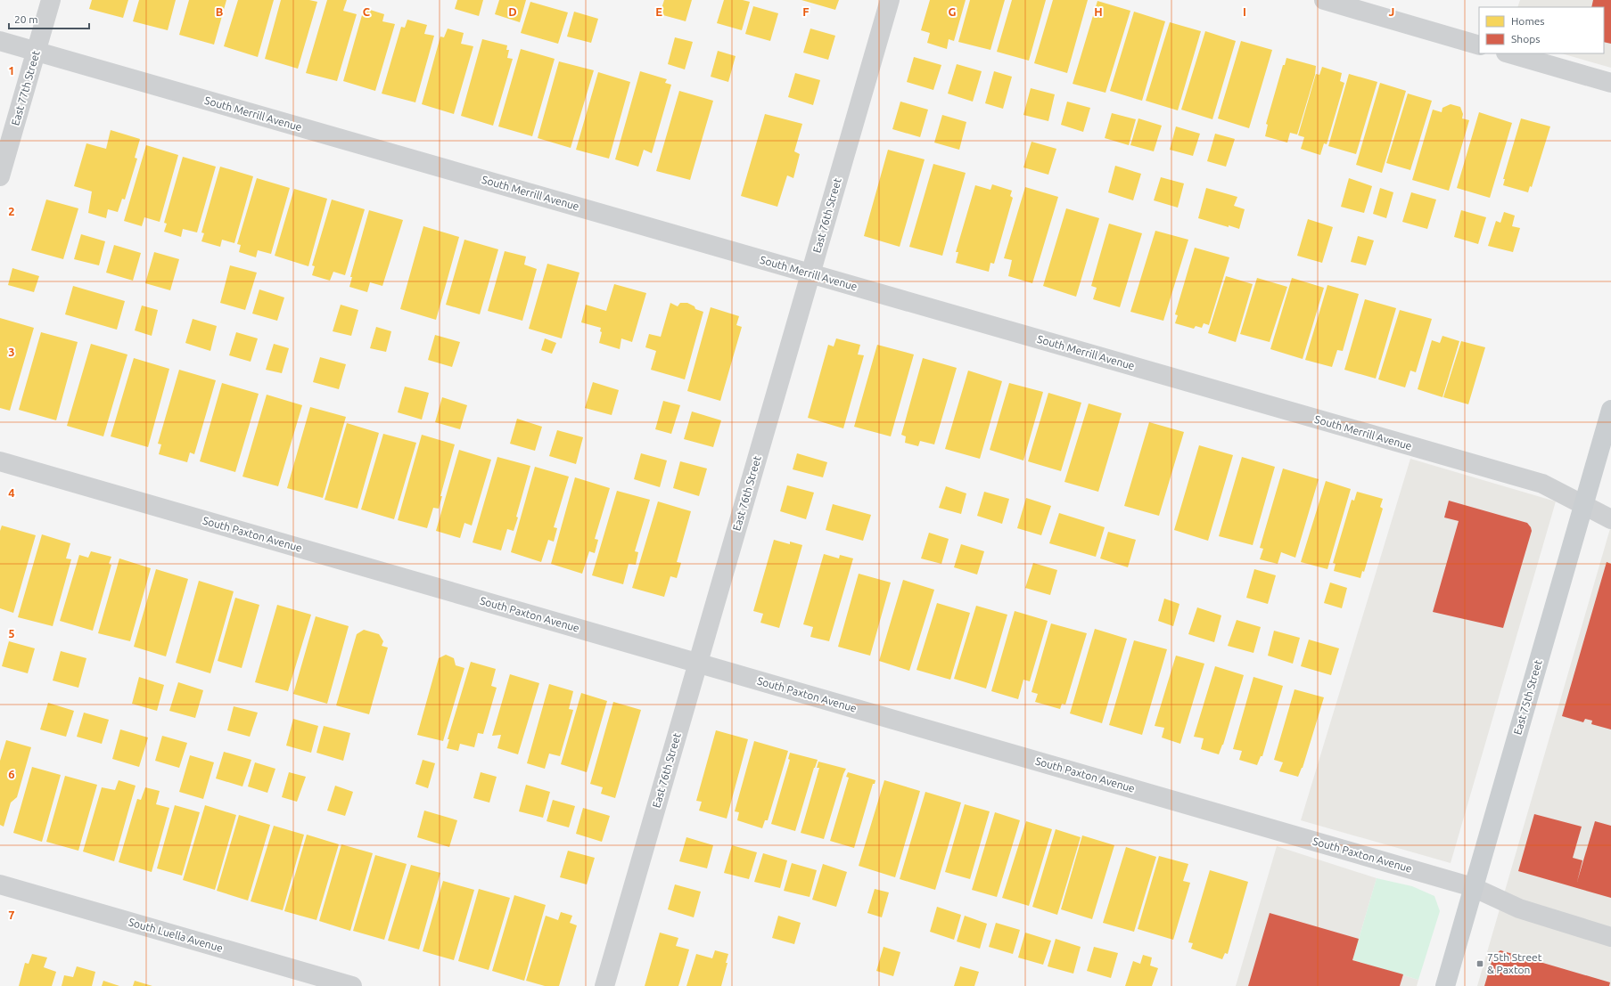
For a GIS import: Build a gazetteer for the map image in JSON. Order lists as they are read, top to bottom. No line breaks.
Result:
{"streets":{"main road":["East 75th Street"],"street":["East 77th Street","South Merrill Avenue","East 76th Street","South Paxton Avenue","South Luella Avenue"]},"crossings":[["East 77th Street","South Merrill Avenue"],["South Merrill Avenue","East 76th Street"],["South Merrill Avenue","East 75th Street"],["East 76th Street","South Paxton Avenue"],["South Paxton Avenue","East 75th Street"]],"places":{"transit":["75th Street & Paxton"]},"legend":["Homes","Shops"],"scale_bar":"20 m","grid":{"columns":["B","C","D","E","F","G","H","I","J"],"rows":["1","2","3","4","5","6","7"]}}
